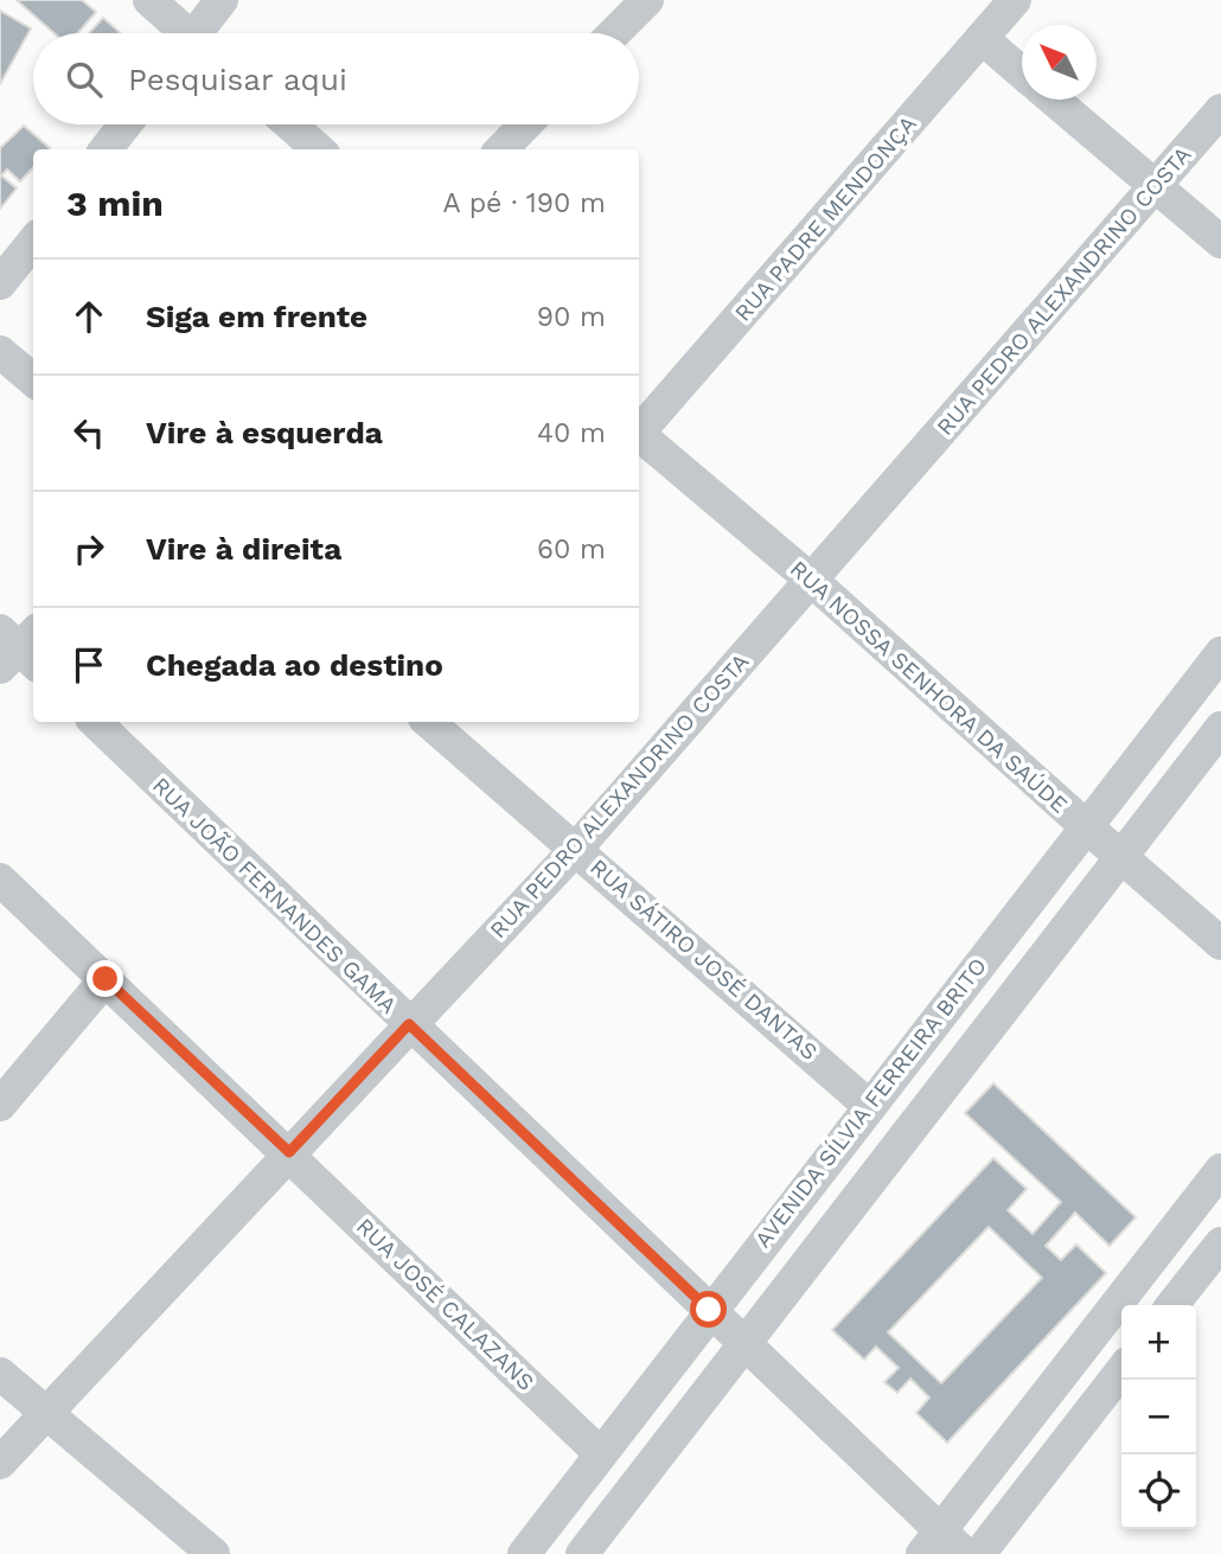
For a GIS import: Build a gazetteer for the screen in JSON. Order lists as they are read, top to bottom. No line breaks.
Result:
{"streets":{"street":["RUA PADRE MENDONÇA","RUA PEDRO ALEXANDRINO COSTA","RUA NOSSA SENHORA DA SAÚDE","RUA JOÃO FERNANDES GAMA","RUA SÁTIRO JOSÉ DANTAS","AVENIDA SÍLVIA FERREIRA BRITO","RUA JOSÉ CALAZANS"]},"crossings":[["RUA PEDRO ALEXANDRINO COSTA","RUA NOSSA SENHORA DA SAÚDE"],["RUA PEDRO ALEXANDRINO COSTA","RUA JOÃO FERNANDES GAMA"],["RUA PEDRO ALEXANDRINO COSTA","RUA SÁTIRO JOSÉ DANTAS"],["RUA PEDRO ALEXANDRINO COSTA","RUA JOSÉ CALAZANS"],["RUA NOSSA SENHORA DA SAÚDE","AVENIDA SÍLVIA FERREIRA BRITO"],["RUA JOÃO FERNANDES GAMA","AVENIDA SÍLVIA FERREIRA BRITO"],["RUA SÁTIRO JOSÉ DANTAS","AVENIDA SÍLVIA FERREIRA BRITO"],["AVENIDA SÍLVIA FERREIRA BRITO","RUA JOSÉ CALAZANS"]],"north":"top left","page":{"search":"Pesquisar aqui","heading":["3 min","A pé · 190 m"],"list":[["Siga em frente","90 m"],["Vire à esquerda","40 m"],["Vire à direita","60 m"],"Chegada ao destino"],"map_buttons":["+","−"]}}
